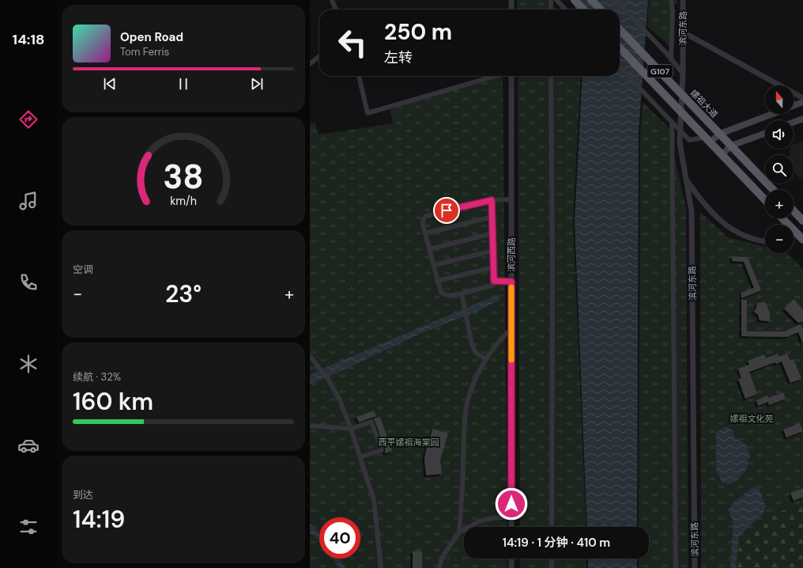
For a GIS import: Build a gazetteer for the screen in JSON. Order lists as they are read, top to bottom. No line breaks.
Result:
{"streets":{"highway":["G107","嫘祖大道"],"street":["滨河东路","滨河西路"]},"parks":["嫘祖文化苑","西平嫘祖海棠园"],"north":"top","page":{"tabs":"14:18","turn":["250 m","左转"],"song":["Open Road","Tom Ferris"],"map_buttons":["+","−"],"tile":["空调",["续航 · 32%","160 km"],["到达","14:19"]],"heat":["−","23°","+"],"limit":"40","trip":"14:19 · 1 分钟 · 410 m","gauge":["38","km/h"]}}
